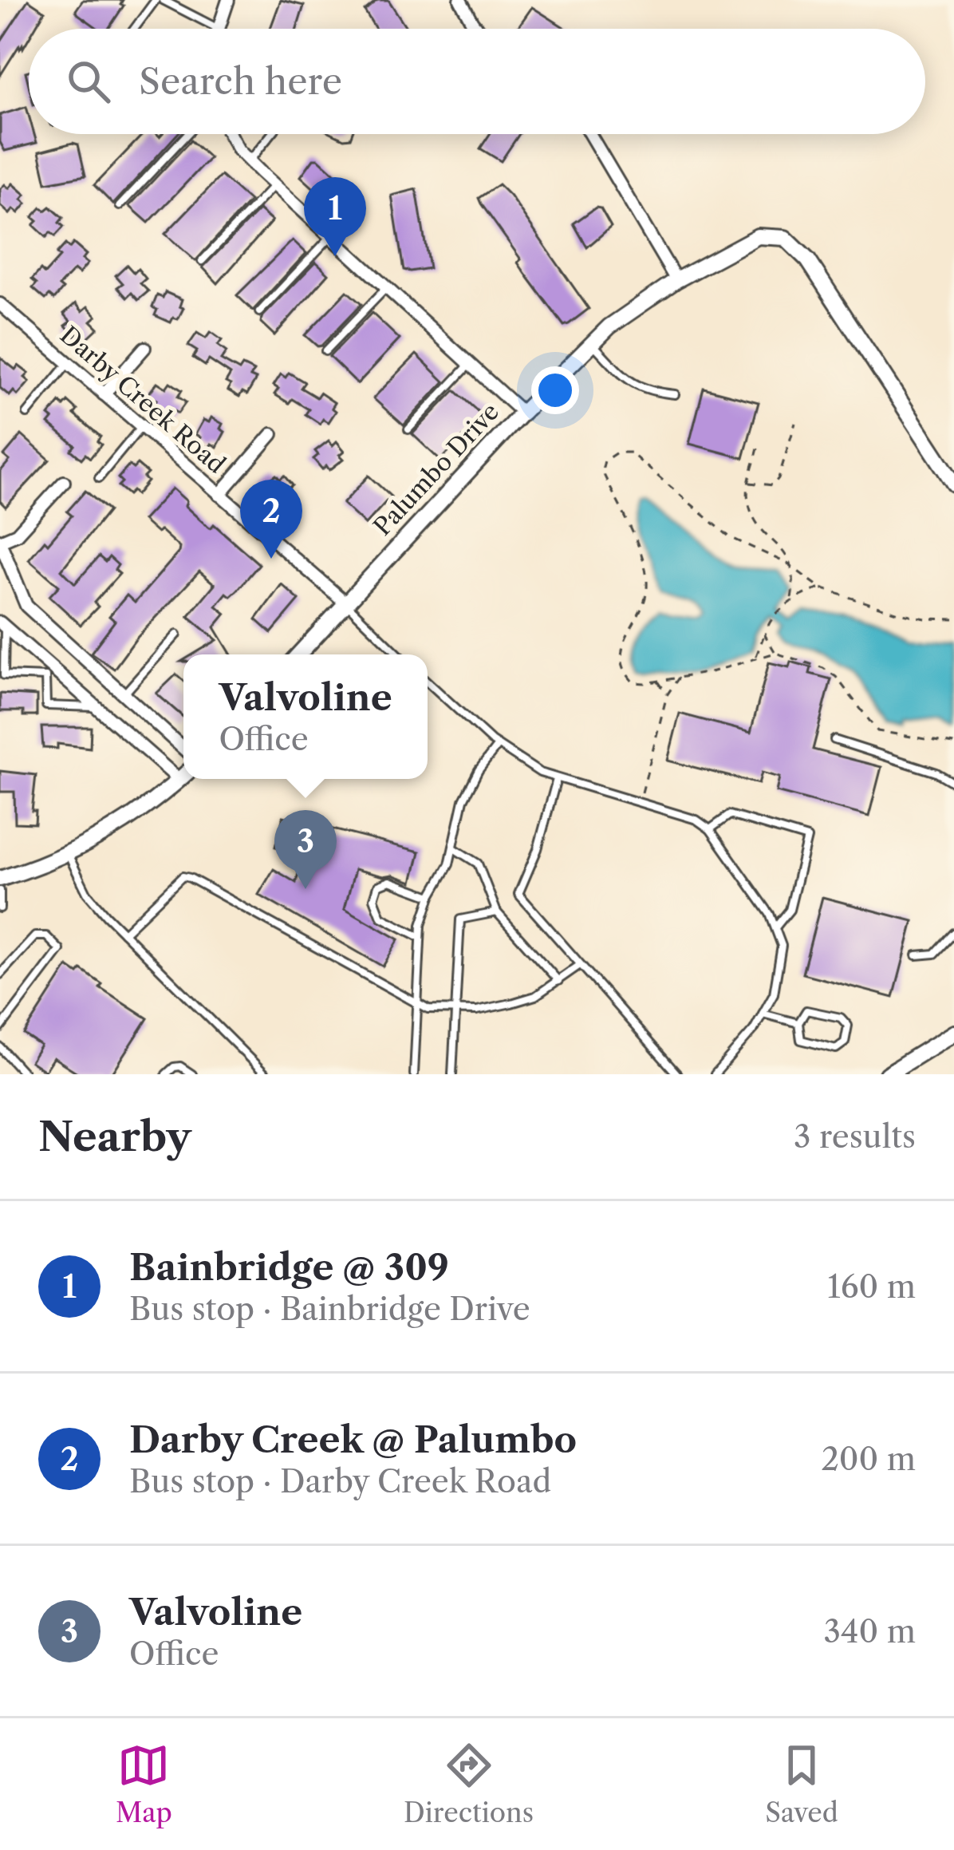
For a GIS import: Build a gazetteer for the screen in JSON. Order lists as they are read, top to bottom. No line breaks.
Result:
{"streets":{"street":["Darby Creek Road","Palumbo Drive"]},"crossings":[["Darby Creek Road","Palumbo Drive"]],"page":{"search":"Search here","pins":["1","2","3"],"popup":["Valvoline","Office"],"heading":["Nearby","3 results"],"list":[{"mark":"1","name":"Bainbridge @ 309","note":"Bus stop · Bainbridge Drive","value":"160 m"},{"mark":"2","name":"Darby Creek @ Palumbo","note":"Bus stop · Darby Creek Road","value":"200 m"},{"mark":"3","name":"Valvoline","note":"Office","value":"340 m"}],"nav":["Map","Directions","Saved"]}}
